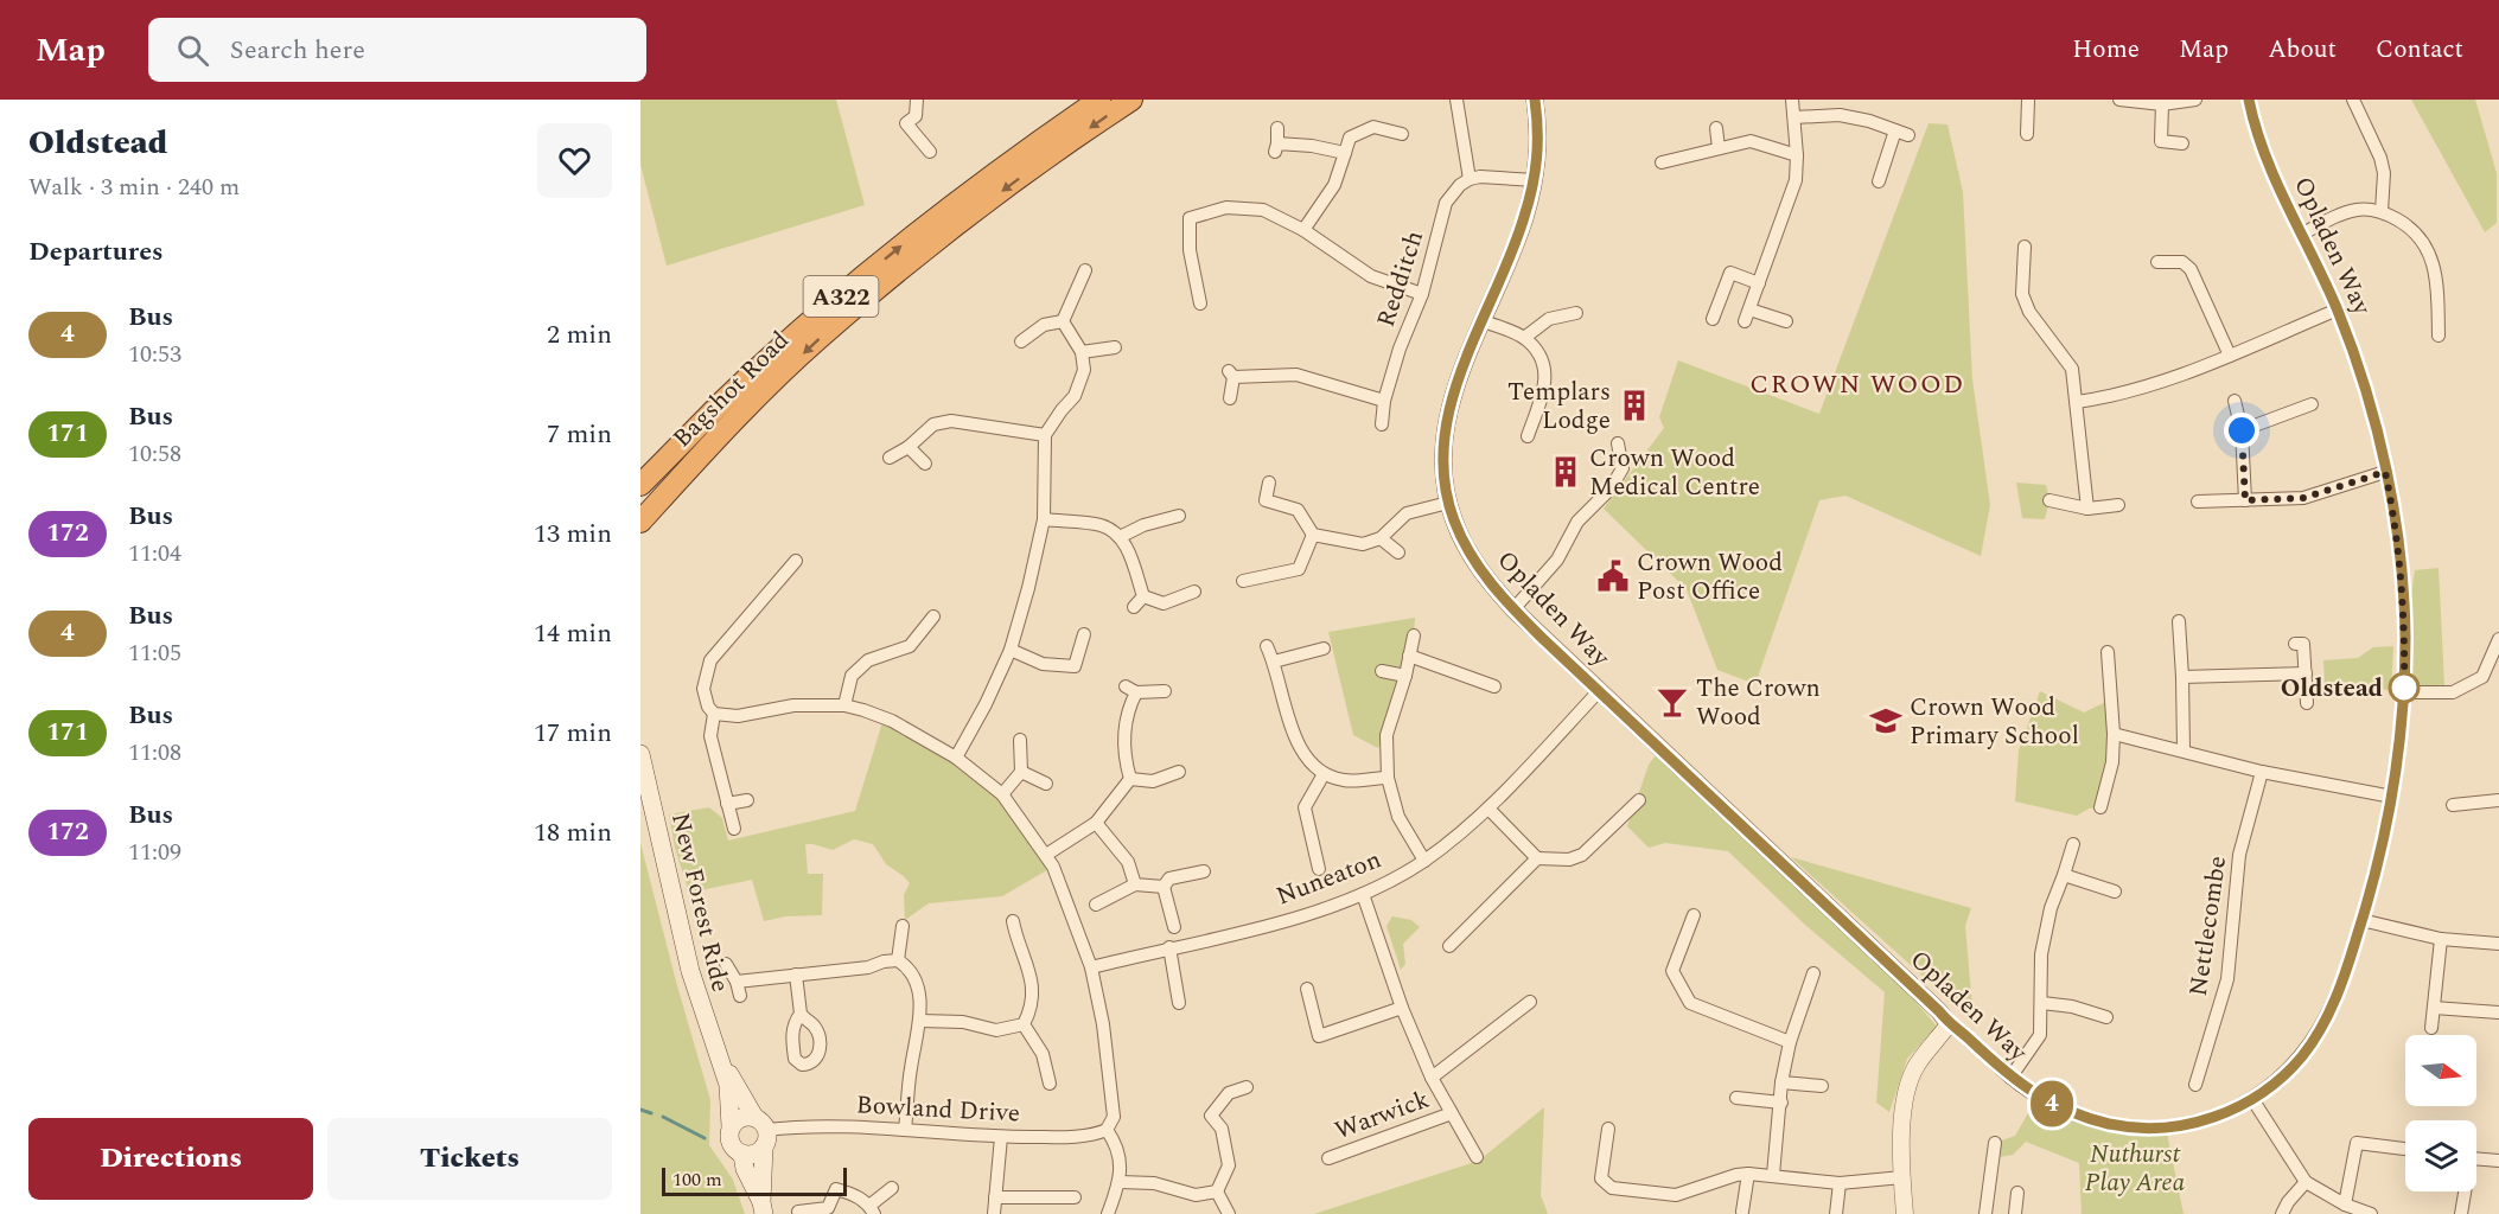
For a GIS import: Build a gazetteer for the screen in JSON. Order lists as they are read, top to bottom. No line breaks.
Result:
{"streets":{"highway":["A322","Bagshot Road"],"main road":["New Forest Ride"],"street":["Opladen Way","Redditch","Nuneaton","Nettlecombe","Bowland Drive","Warwick"]},"crossings":[["Opladen Way","Nuneaton"],["A322","Bagshot Road"],["Nuneaton","Warwick"],["New Forest Ride","Bowland Drive"]],"districts":["CROWN WOOD"],"parks":["Nuthurst Play Area"],"places":{"building":["Templars Lodge","Crown Wood Medical Centre"],"public building":["Crown Wood Post Office"],"other":["Oldstead"],"bar":["The Crown Wood"],"school or university":["Crown Wood Primary School"]},"lines":["bus line 4"],"scale_bar":"100 m","north":"right","page":{"header":"Map","search":"Search here","nav":["Home","Map","About","Contact"],"heading":[["Oldstead","Walk · 3 min · 240 m"],"Departures"],"on_map":"4","list":[{"mark":"4","name":"Bus","note":"10:53","value":"2 min"},{"mark":"171","name":"Bus","note":"10:58","value":"7 min"},{"mark":"172","name":"Bus","note":"11:04","value":"13 min"},{"mark":"4","name":"Bus","note":"11:05","value":"14 min"},{"mark":"171","name":"Bus","note":"11:08","value":"17 min"},{"mark":"172","name":"Bus","note":"11:09","value":"18 min"}],"buttons":["Directions","Tickets"],"scale":"100 m"}}
